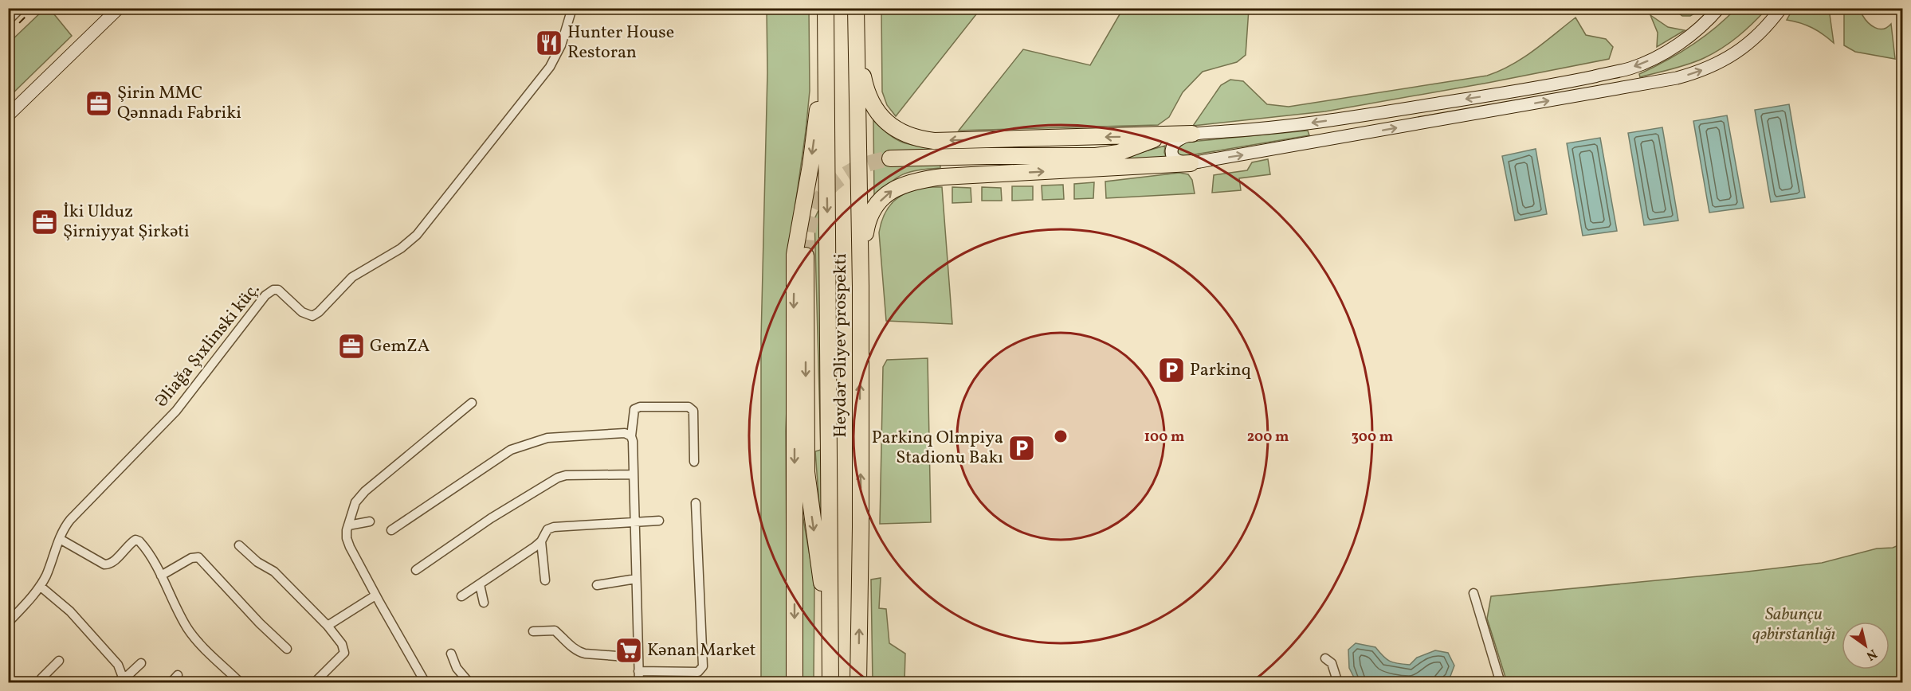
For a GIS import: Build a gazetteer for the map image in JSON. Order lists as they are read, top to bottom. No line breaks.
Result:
{"streets":{"highway":["Heydər Əliyev prospekti"],"street":["Əliağa Şıxlinski küç."]},"parks":["Sabunçu qəbirstanlığı"],"places":{"restaurant":["Hunter House Restoran"],"office":["Şirin MMC Qənnadı Fabriki","İki Ulduz Şirniyyat Şirkəti","GemZA"],"parking":["Parkinq","Parkinq Olmpiya Stadionu Bakı"],"supermarket":["Kənan Market"]},"north":"bottom right","rings":["100 m","200 m","300 m"]}
